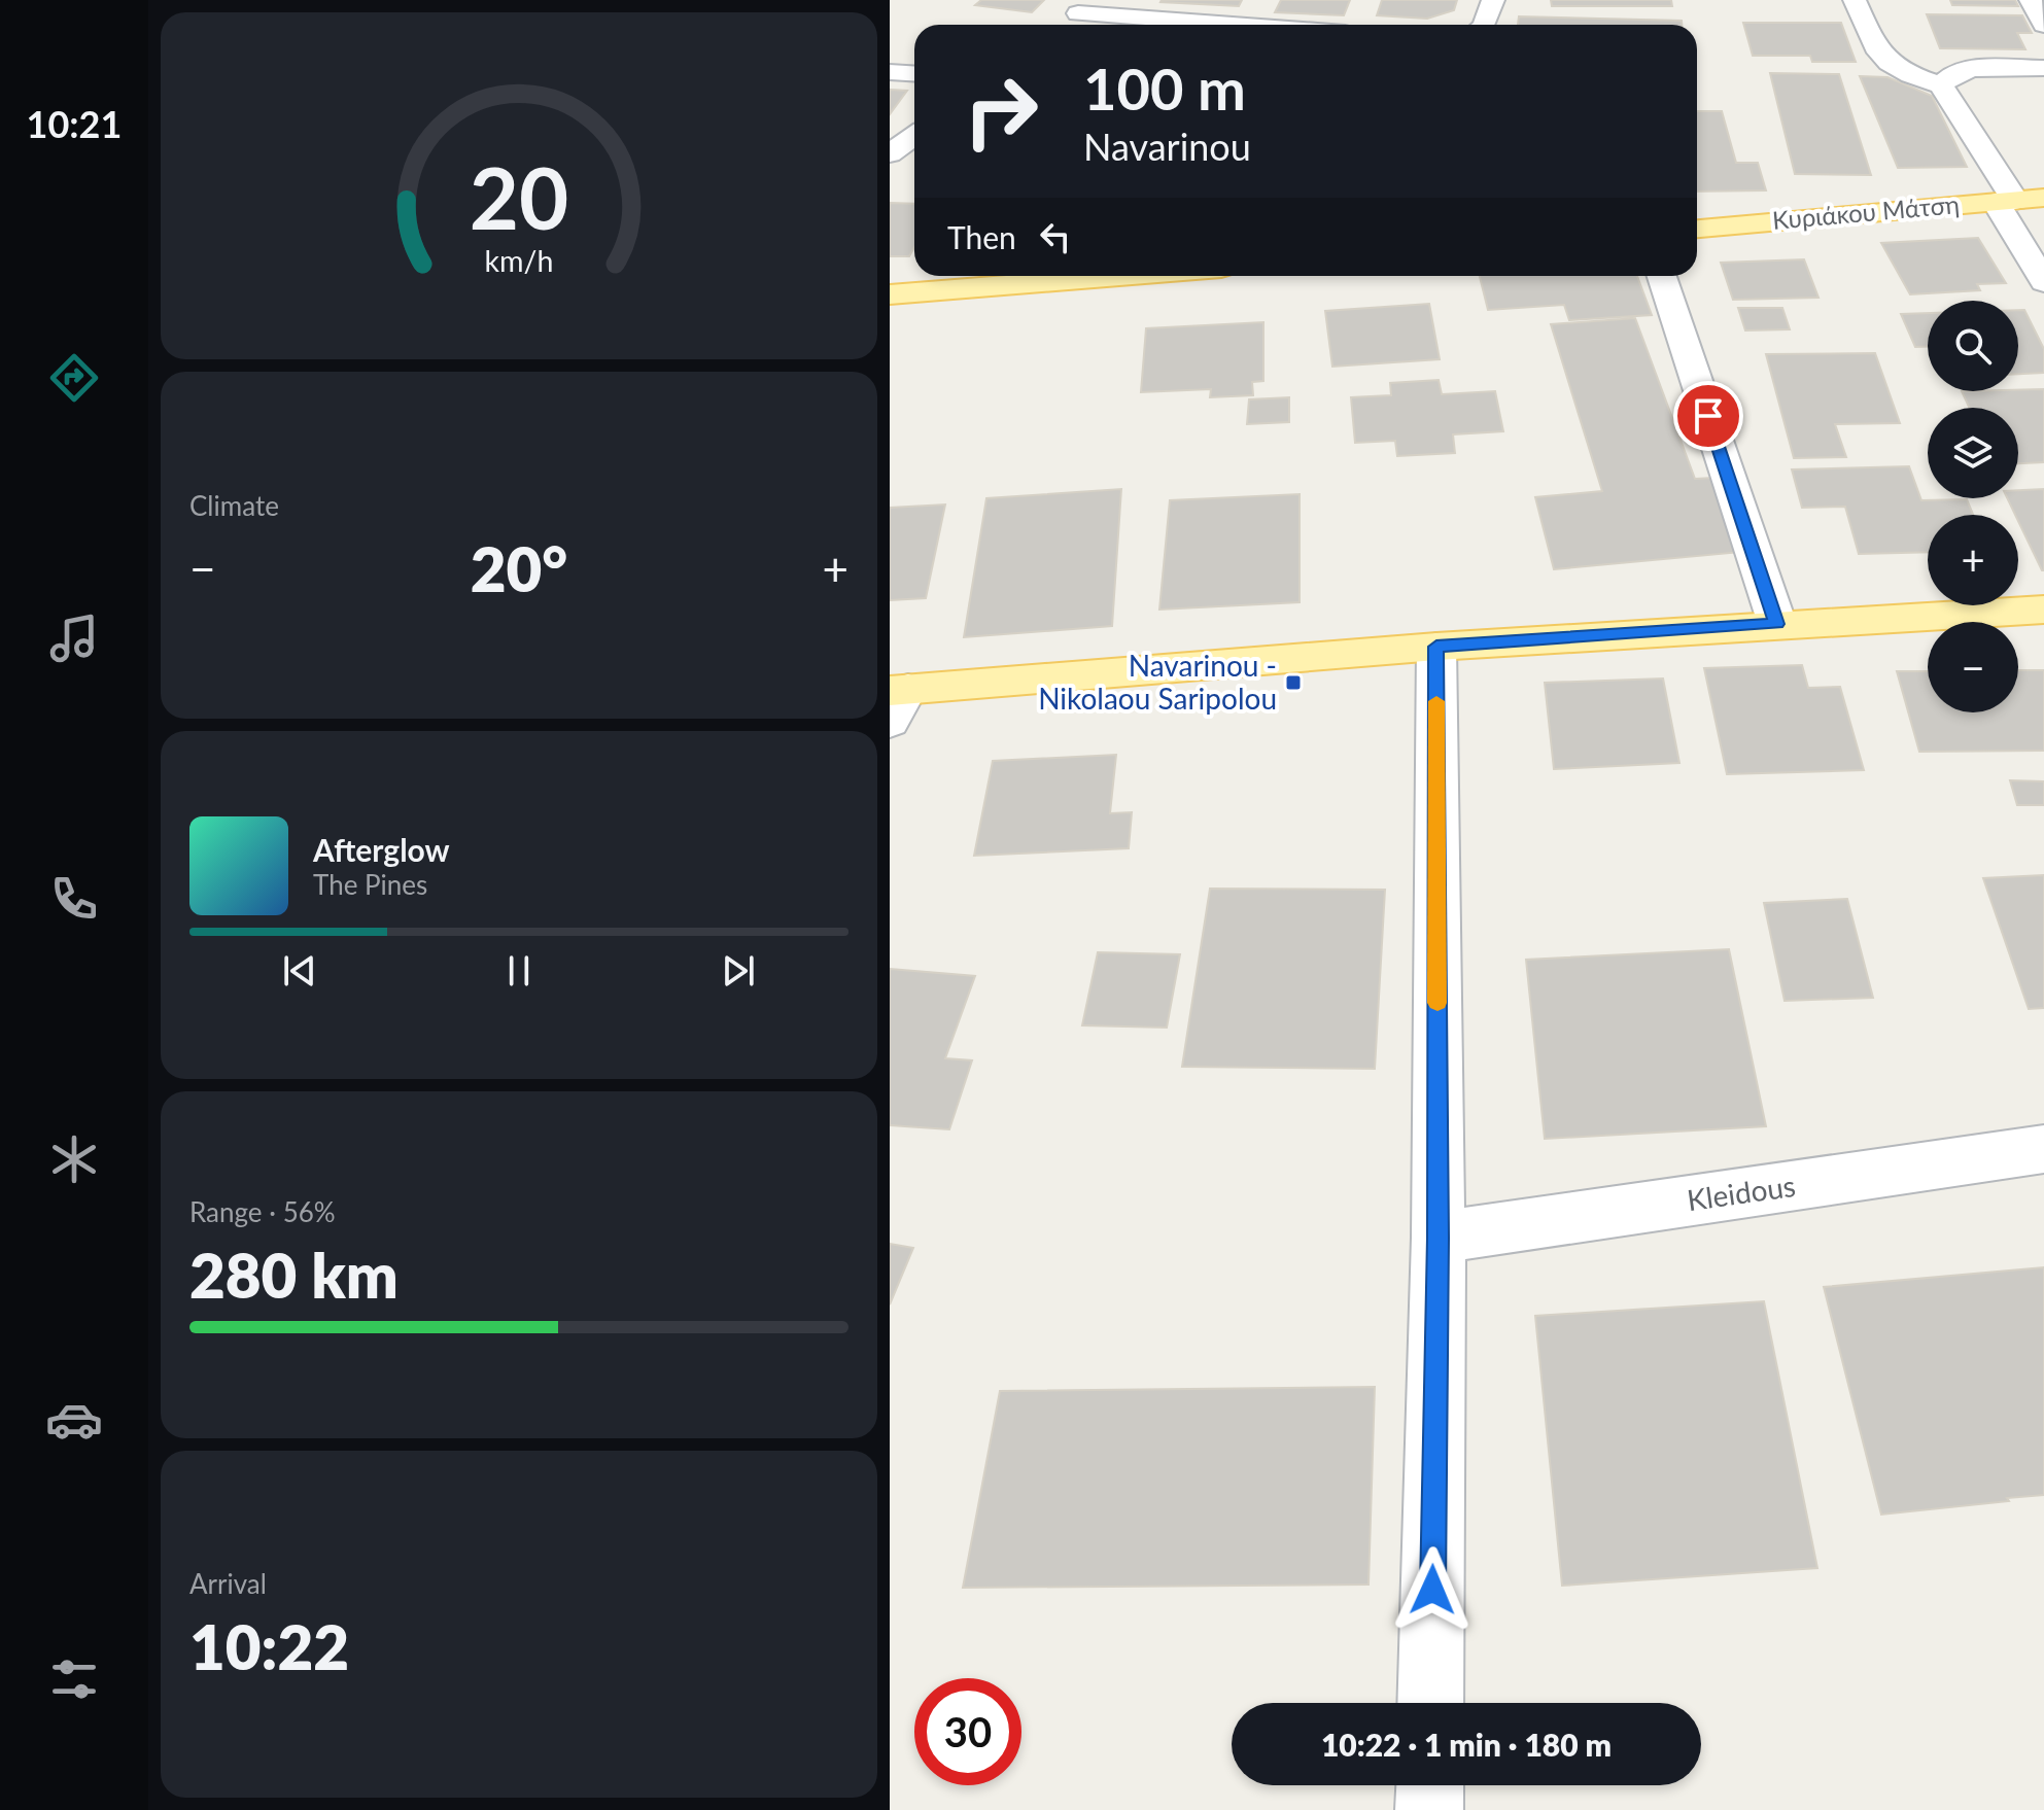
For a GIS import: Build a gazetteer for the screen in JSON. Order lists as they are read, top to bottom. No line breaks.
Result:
{"streets":{"main road":["Κυριάκου Μάτση"],"street":["Kleidous"]},"places":{"transit":["Navarinou - Nikolaou Saripolou"]},"page":{"tabs":"10:21","turn":["100 m","Navarinou"],"then":"Then","map_buttons":["+","−"],"tile":["Climate",["Range · 56%","280 km"],["Arrival","10:22"]],"heat":["−","20°","+"],"song":["Afterglow","The Pines"],"limit":"30","trip":"10:22 · 1 min · 180 m","gauge":["20","km/h"]}}
